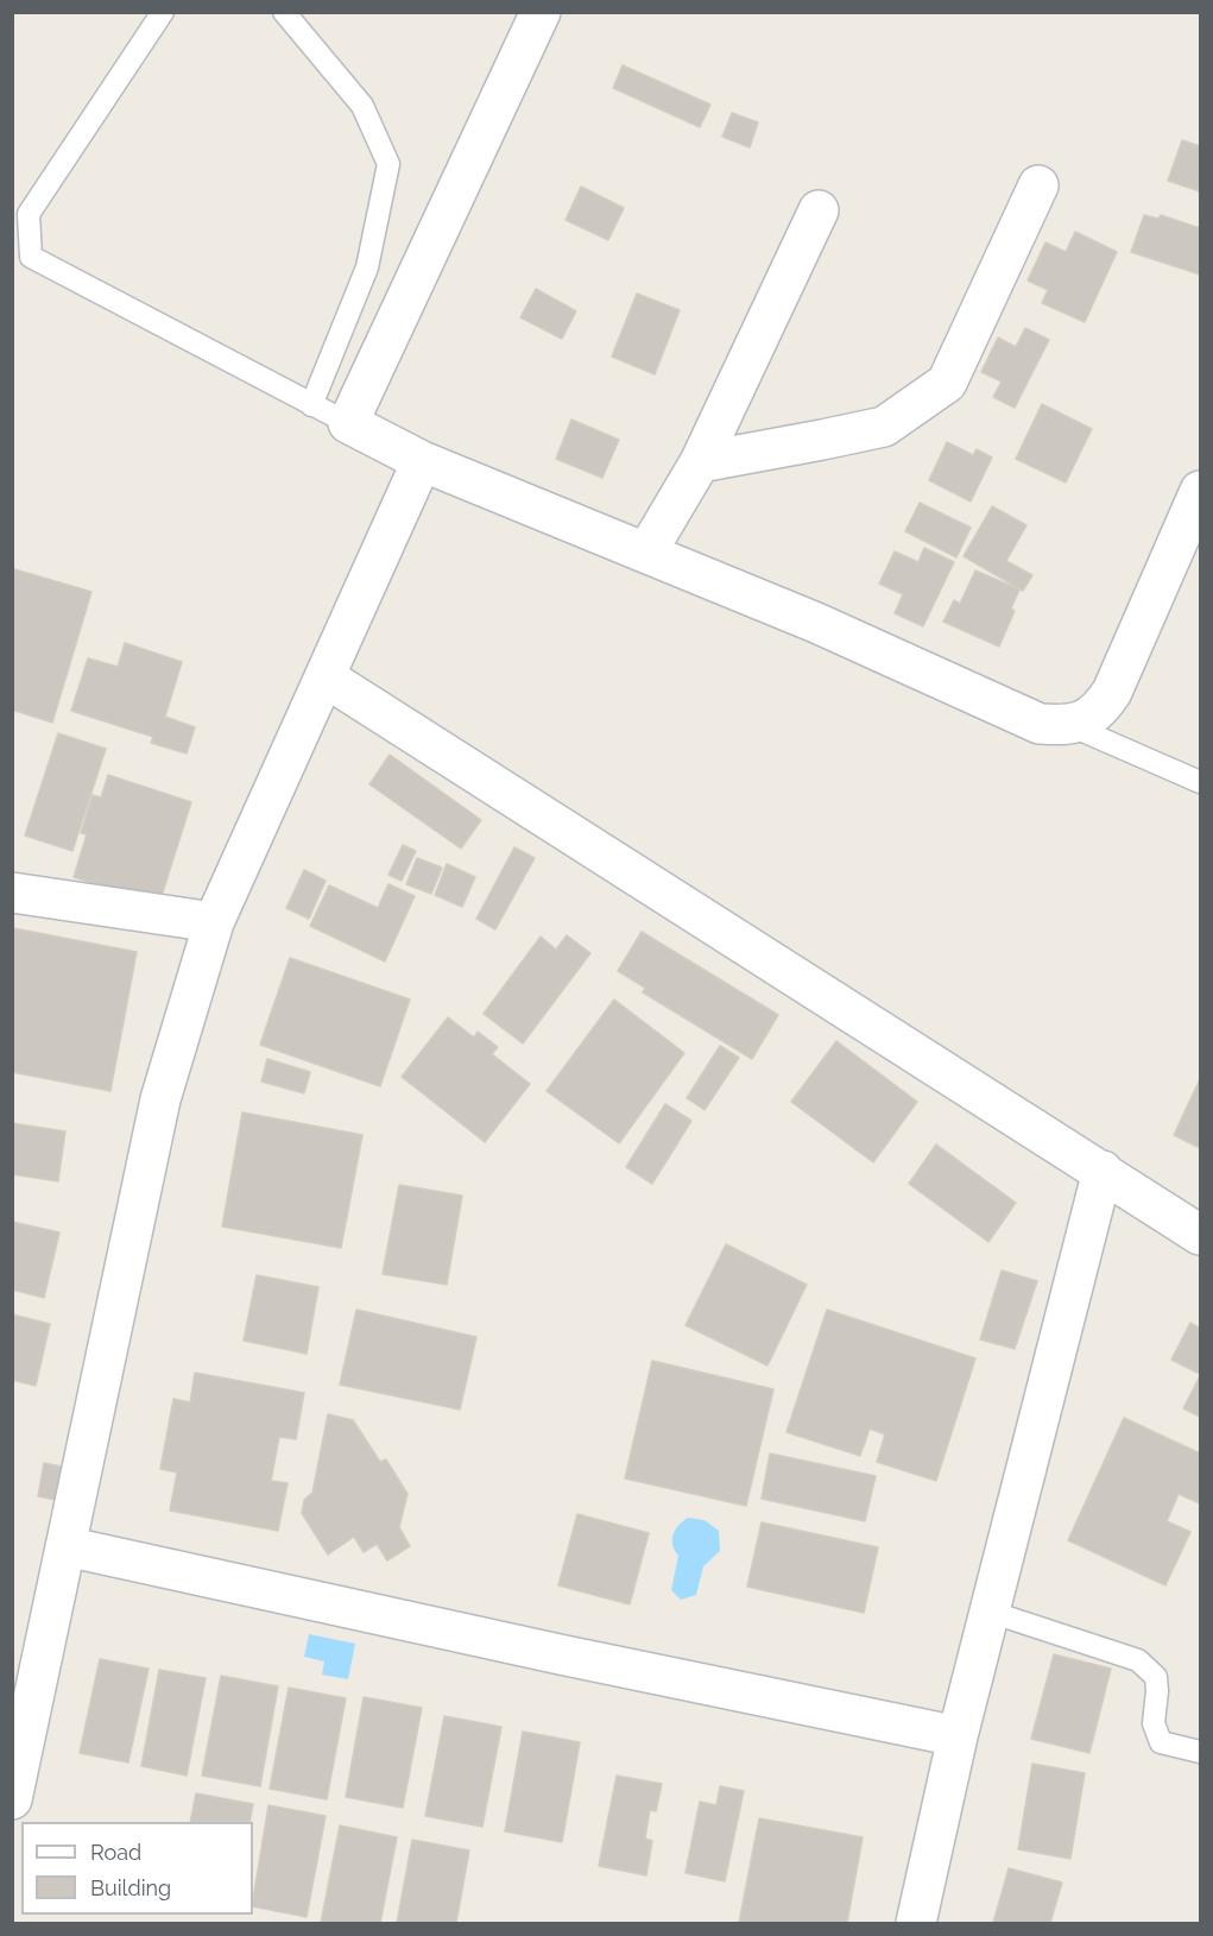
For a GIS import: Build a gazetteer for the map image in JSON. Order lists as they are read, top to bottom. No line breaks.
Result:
{"legend":["Road","Building"]}
